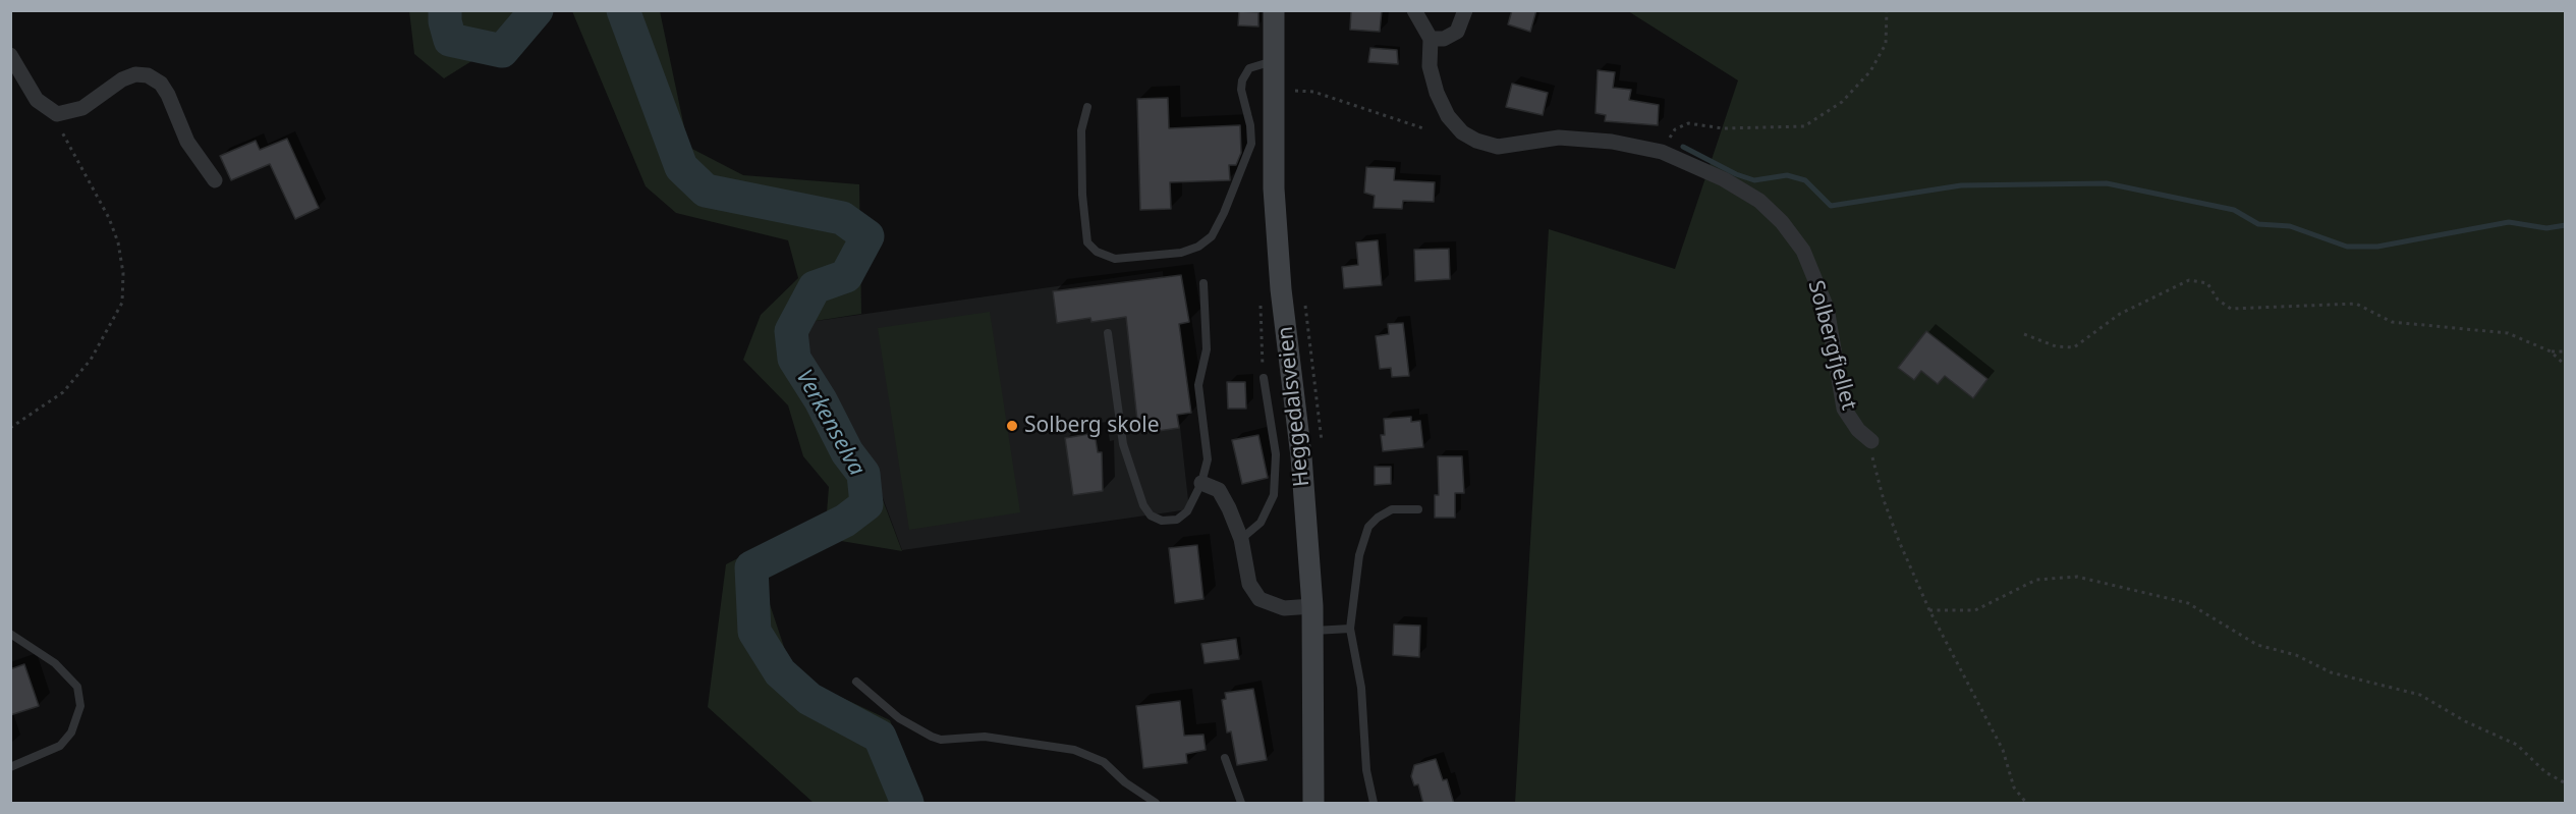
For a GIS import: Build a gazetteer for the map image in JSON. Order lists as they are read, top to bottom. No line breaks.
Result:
{"streets":{"main road":["Heggedalsveien"],"street":["Solbergfjellet"]},"water":["Verkenselva"],"places":["Solberg skole"]}
